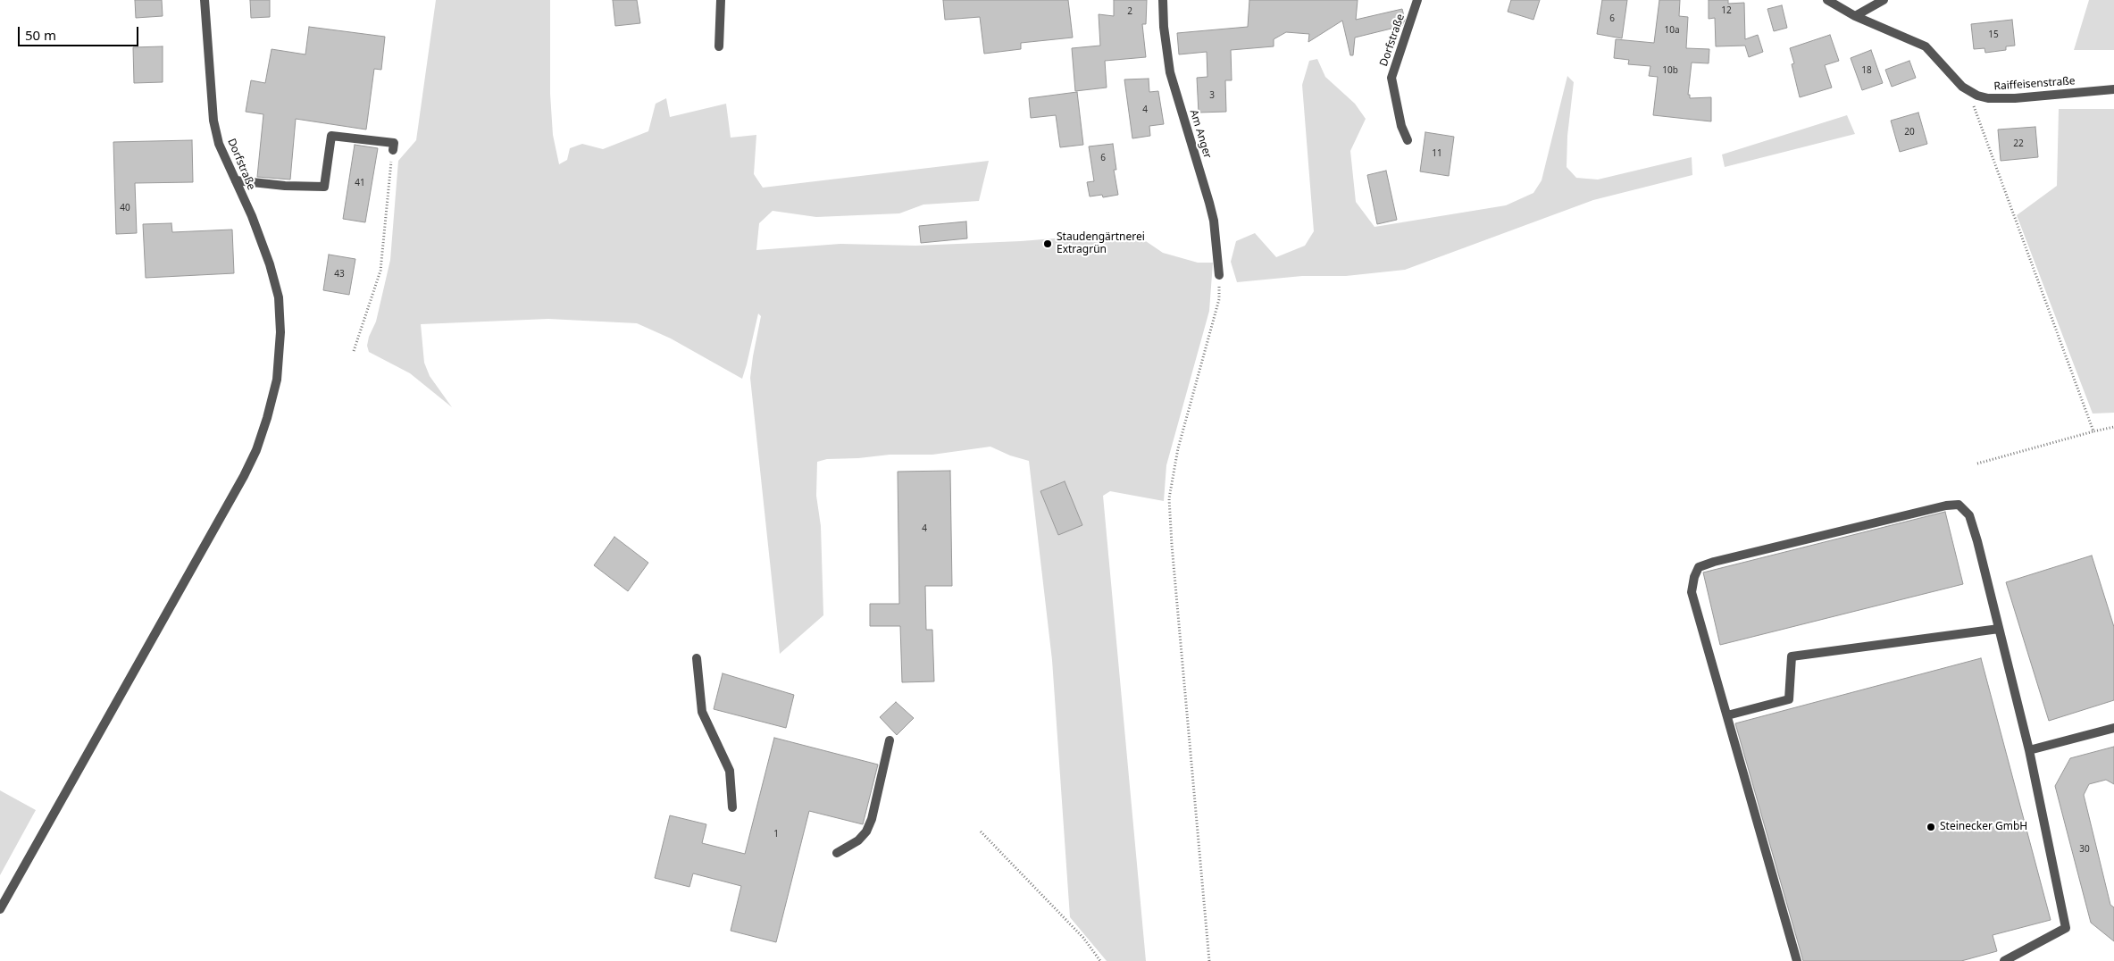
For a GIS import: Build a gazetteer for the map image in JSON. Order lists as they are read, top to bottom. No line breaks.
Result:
{"streets":{"street":["Dorfstraße","Raiffeisenstraße","Am Anger"]},"places":["Staudengärtnerei Extragrün","Steinecker GmbH"],"house_numbers":["12","2","6","10a","15","10b","18","3","4","20","22","11","6","41","40","43","4","1","30"],"scale_bar":"50 m"}
